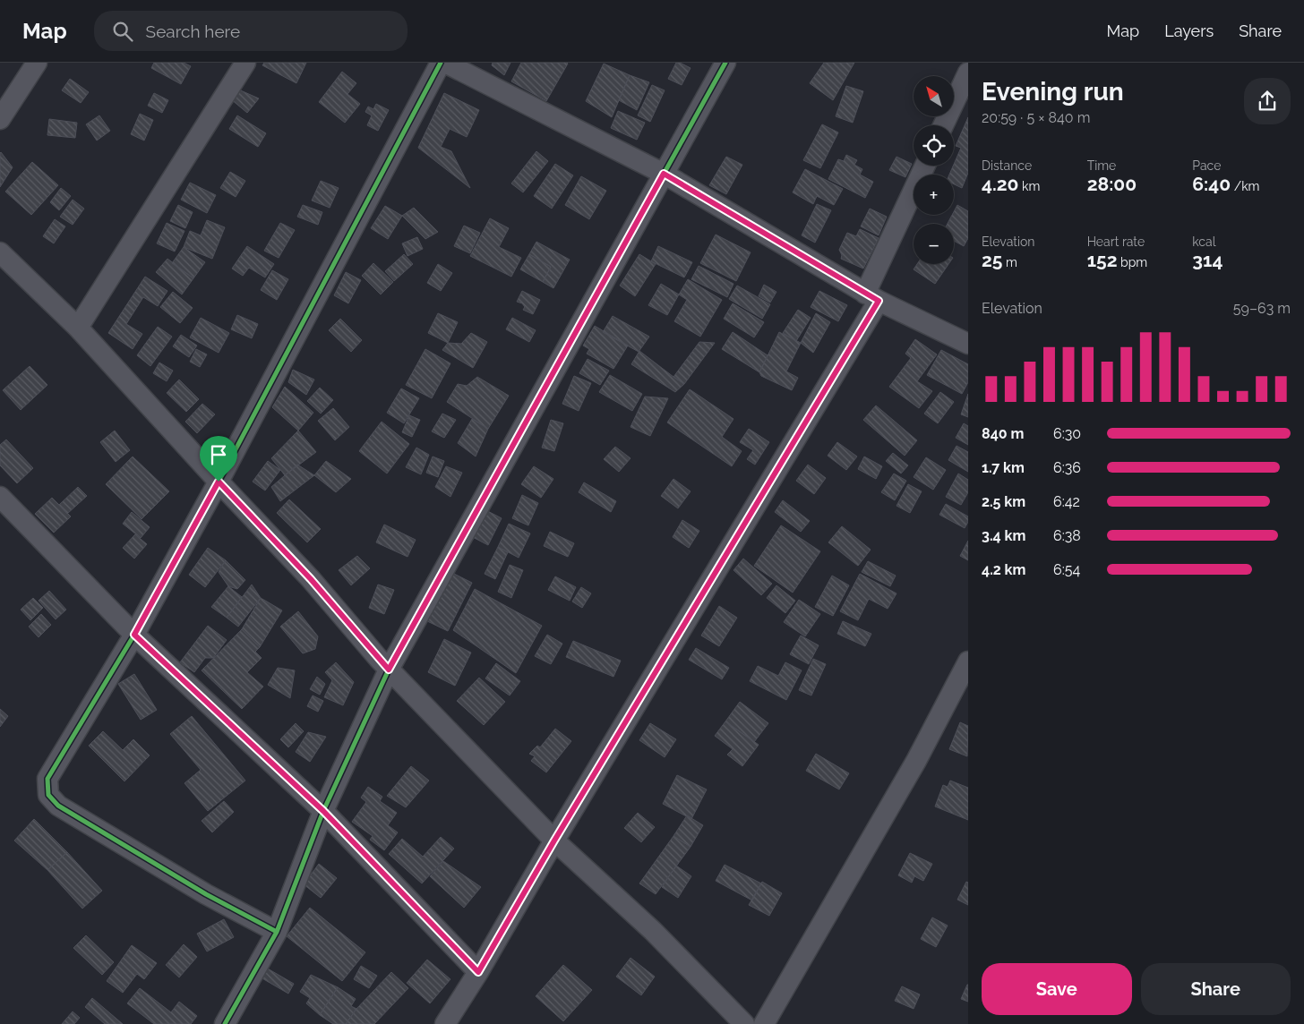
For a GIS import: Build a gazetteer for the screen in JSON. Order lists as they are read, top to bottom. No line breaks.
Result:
{"north":"top left","page":{"header":"Map","search":"Search here","nav":["Map","Layers","Share"],"heading":["Evening run","20:59 · 5 × 840 m"],"map_buttons":["+","−"],"stats":[["Distance","4.20 km"],["Time","28:00"],["Pace","6:40 /km"],["Elevation","25 m"],["Heart rate","152 bpm"],["kcal","314"]],"chart":["Elevation","59–63 m"],"list":[{"name":"840 m","note":"6:30"},{"name":"1.7 km","note":"6:36"},{"name":"2.5 km","note":"6:42"},{"name":"3.4 km","note":"6:38"},{"name":"4.2 km","note":"6:54"}],"buttons":["Save","Share"]}}
